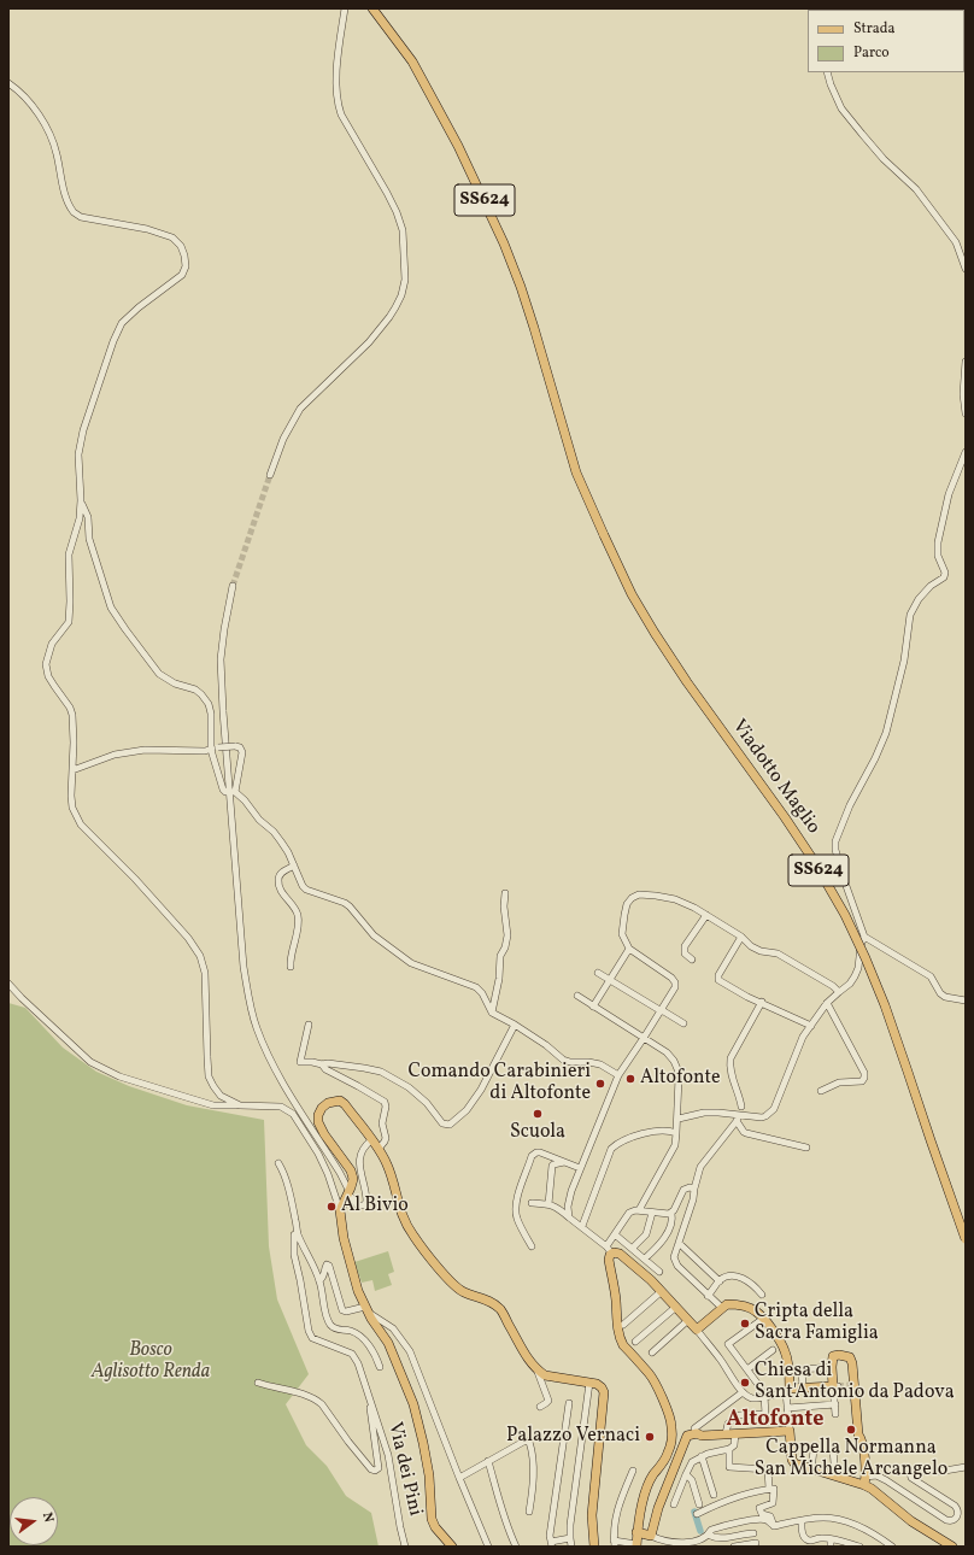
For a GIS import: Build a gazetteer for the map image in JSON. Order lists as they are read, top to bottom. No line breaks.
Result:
{"streets":{"main road":["SS624","Viadotto Maglio"],"street":["Via dei Pini"]},"districts":["Altofonte"],"parks":["Bosco Aglisotto Renda"],"places":["Altofonte","Comando Carabinieri di Altofonte","Scuola","Al Bivio","Cripta della Sacra Famiglia","Chiesa di Sant'Antonio da Padova","Cappella Normanna San Michele Arcangelo","Palazzo Vernaci"],"legend":["Strada","Parco"],"north":"right"}
